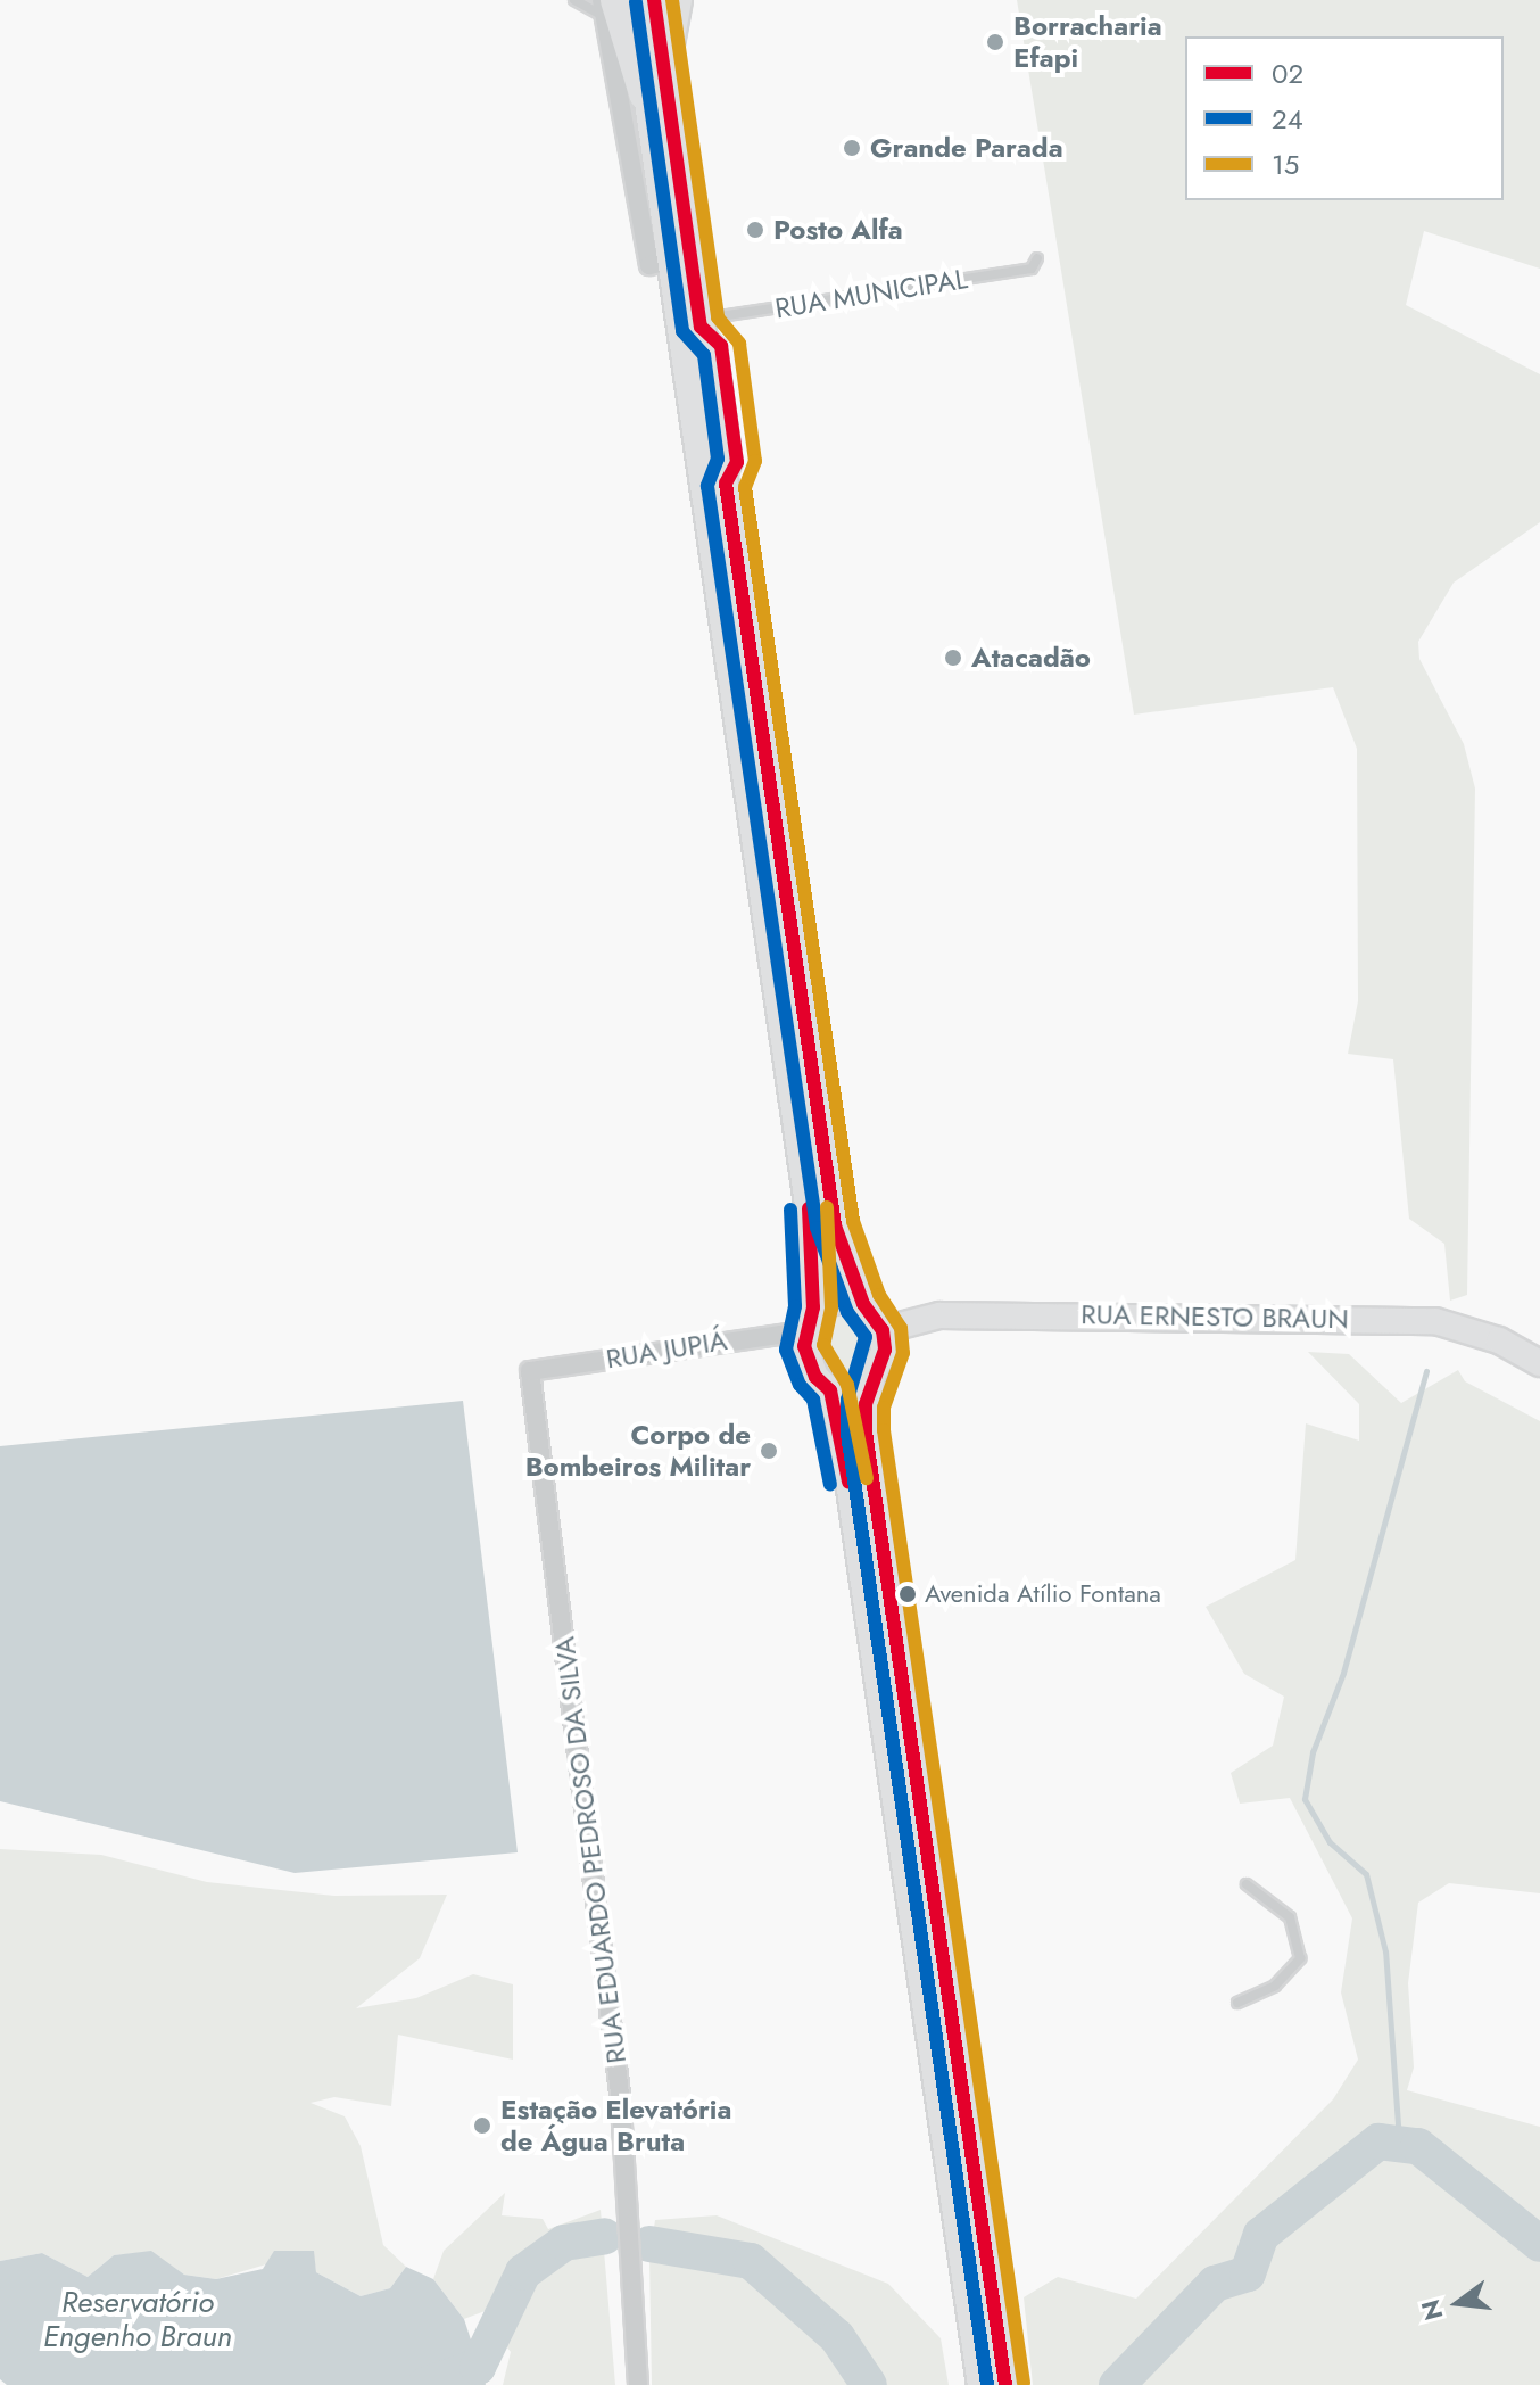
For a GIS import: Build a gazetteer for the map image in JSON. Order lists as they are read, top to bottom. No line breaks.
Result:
{"streets":{"main road":["RUA ERNESTO BRAUN"],"street":["RUA JUPIÁ","RUA EDUARDO PEDROSO DA SILVA"],"lane":["RUA MUNICIPAL"]},"crossings":[["RUA ERNESTO BRAUN","RUA JUPIÁ"],["RUA JUPIÁ","RUA EDUARDO PEDROSO DA SILVA"]],"water":["Reservatório Engenho Braun"],"places":["Borracharia Efapi","Grande Parada","Posto Alfa","Atacadão","Corpo de Bombeiros Militar","Avenida Atílio Fontana","Estação Elevatória de Água Bruta"],"lines":["transit line 02","transit line 15","transit line 24"],"legend":["02","24","15"],"north":"left"}
